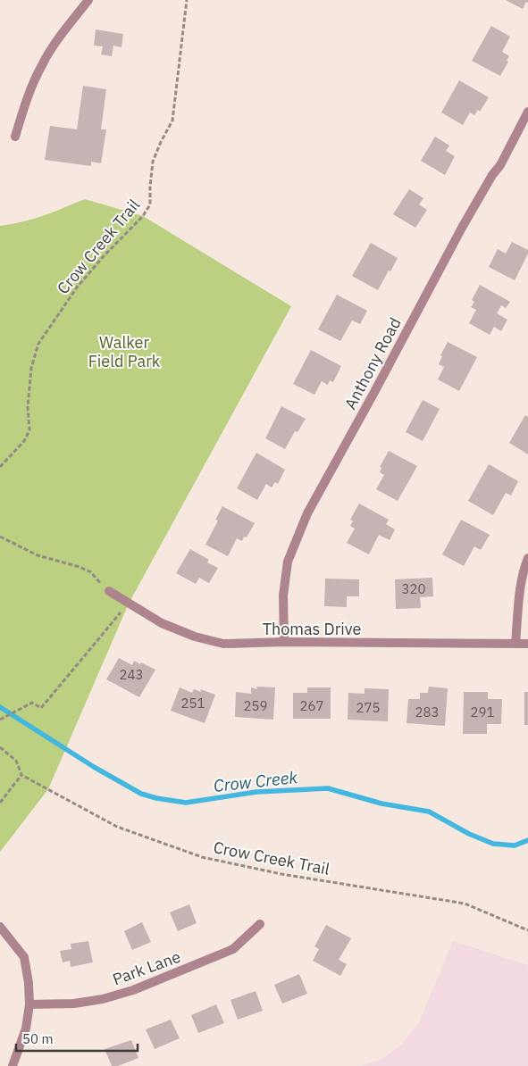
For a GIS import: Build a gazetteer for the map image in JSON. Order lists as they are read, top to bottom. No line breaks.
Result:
{"streets":{"street":["Anthony Road","Thomas Drive","Park Lane"],"path":["Crow Creek Trail"]},"crossings":[["Anthony Road","Thomas Drive"]],"water":["Crow Creek"],"parks":["Walker Field Park"],"house_numbers":["320","243","251","259","267","275","283","291"],"scale_bar":"50 m"}
